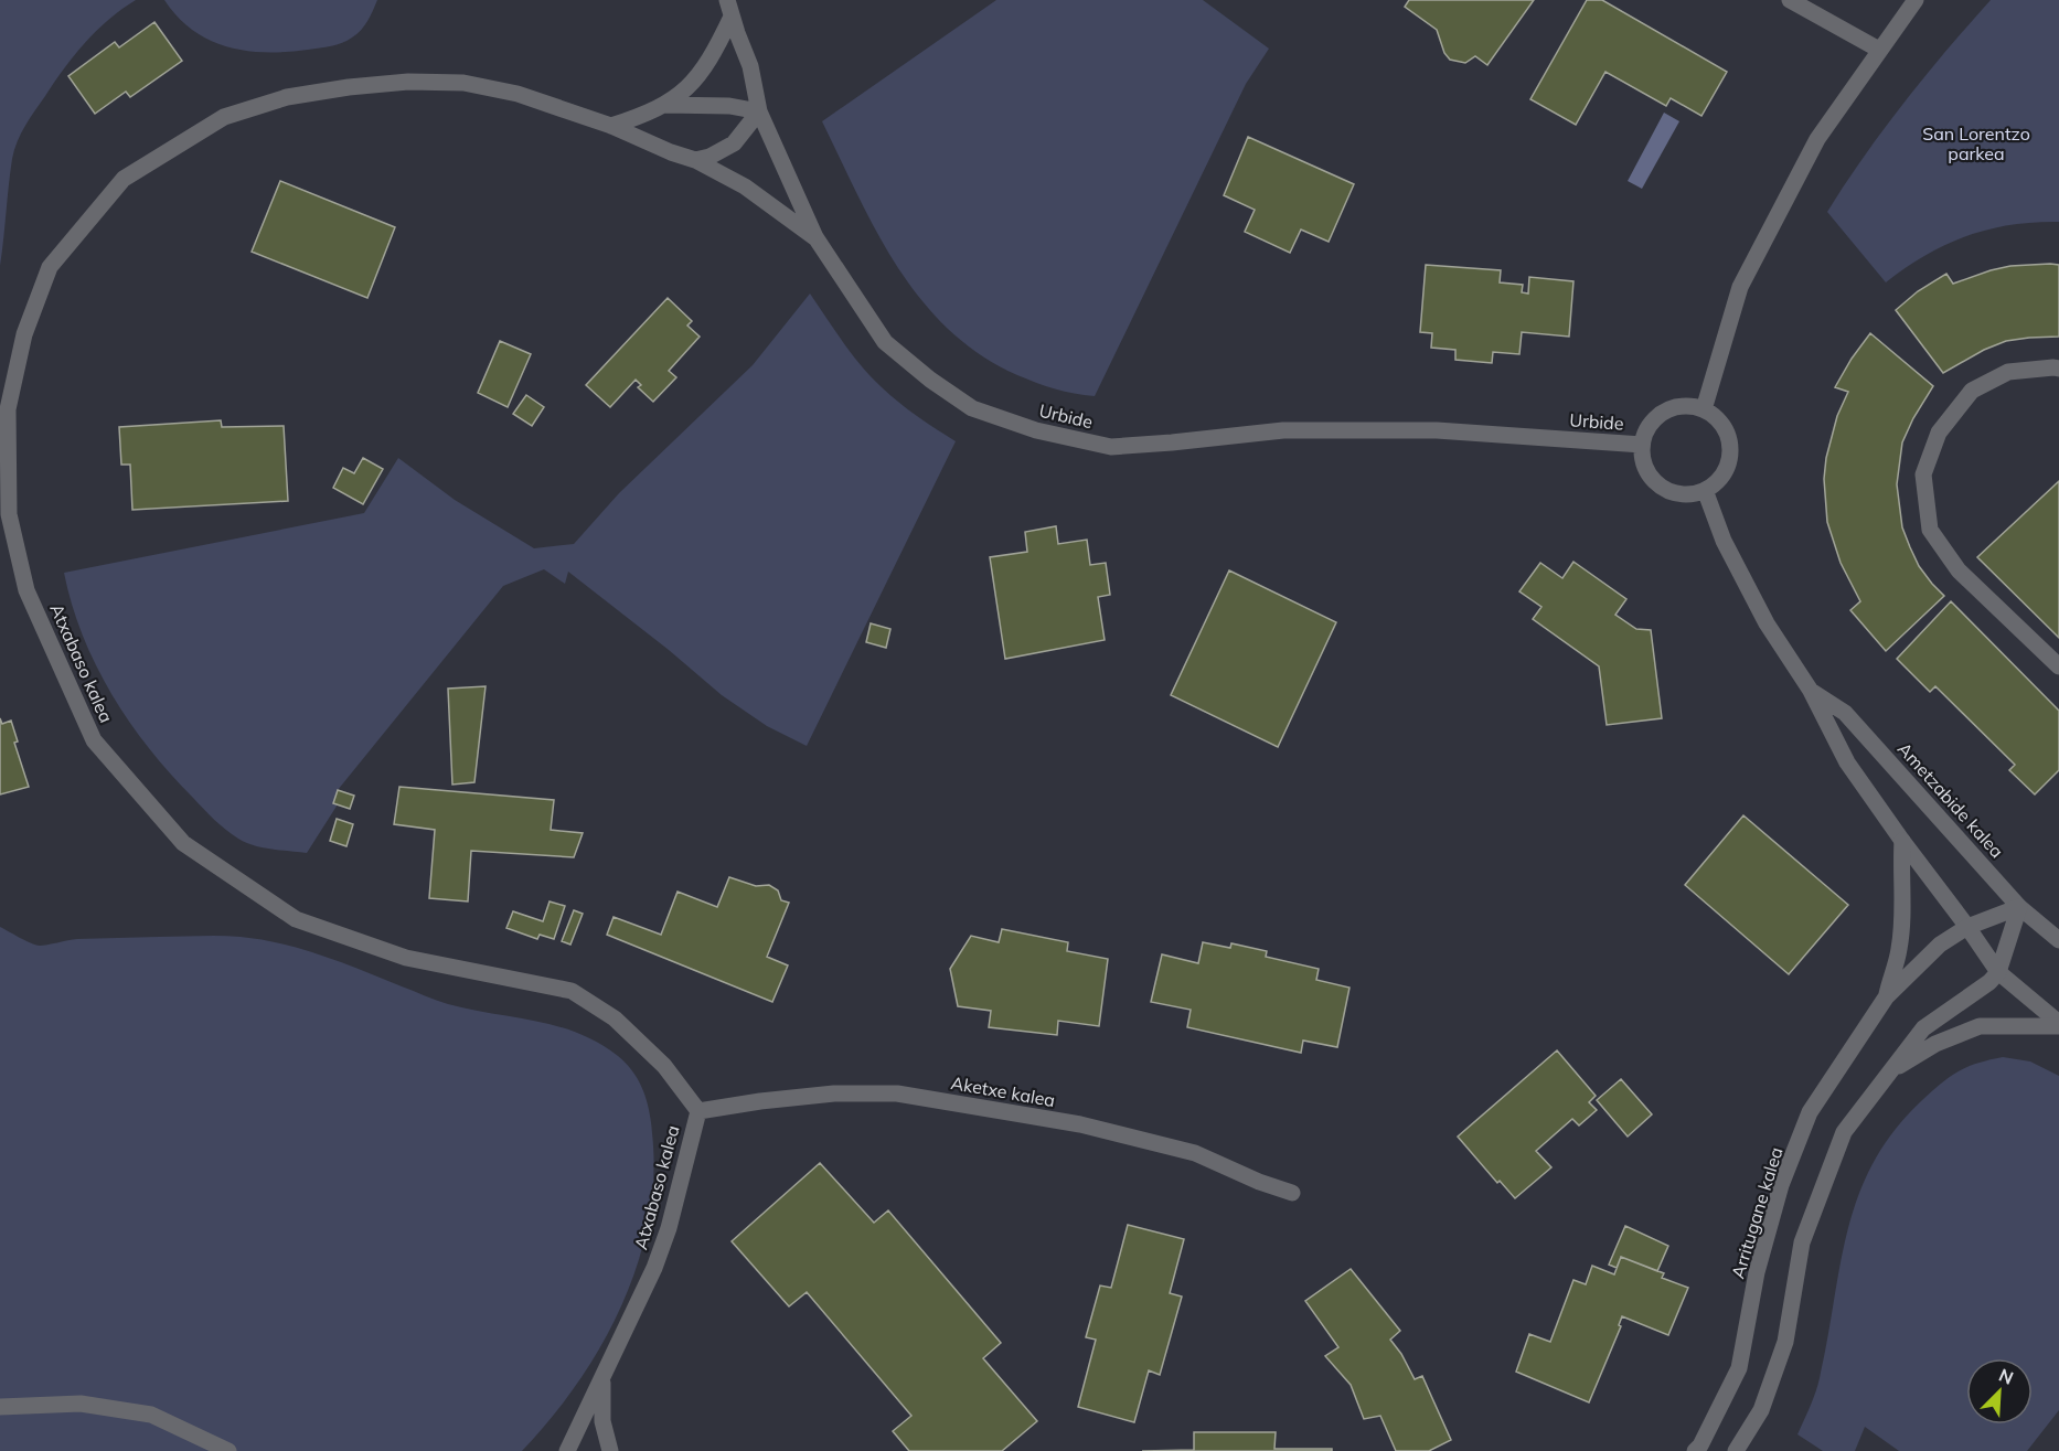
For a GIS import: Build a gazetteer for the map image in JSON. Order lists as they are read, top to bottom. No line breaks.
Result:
{"streets":{"street":["Urbide","Atxabaso kalea","Ametzabide kalea","Aketxe kalea","Arritugane kalea"]},"crossings":[["Urbide","Atxabaso kalea"],["Urbide","Ametzabide kalea"],["Atxabaso kalea","Aketxe kalea"]],"parks":["San Lorentzo parkea"],"north":"top right"}
